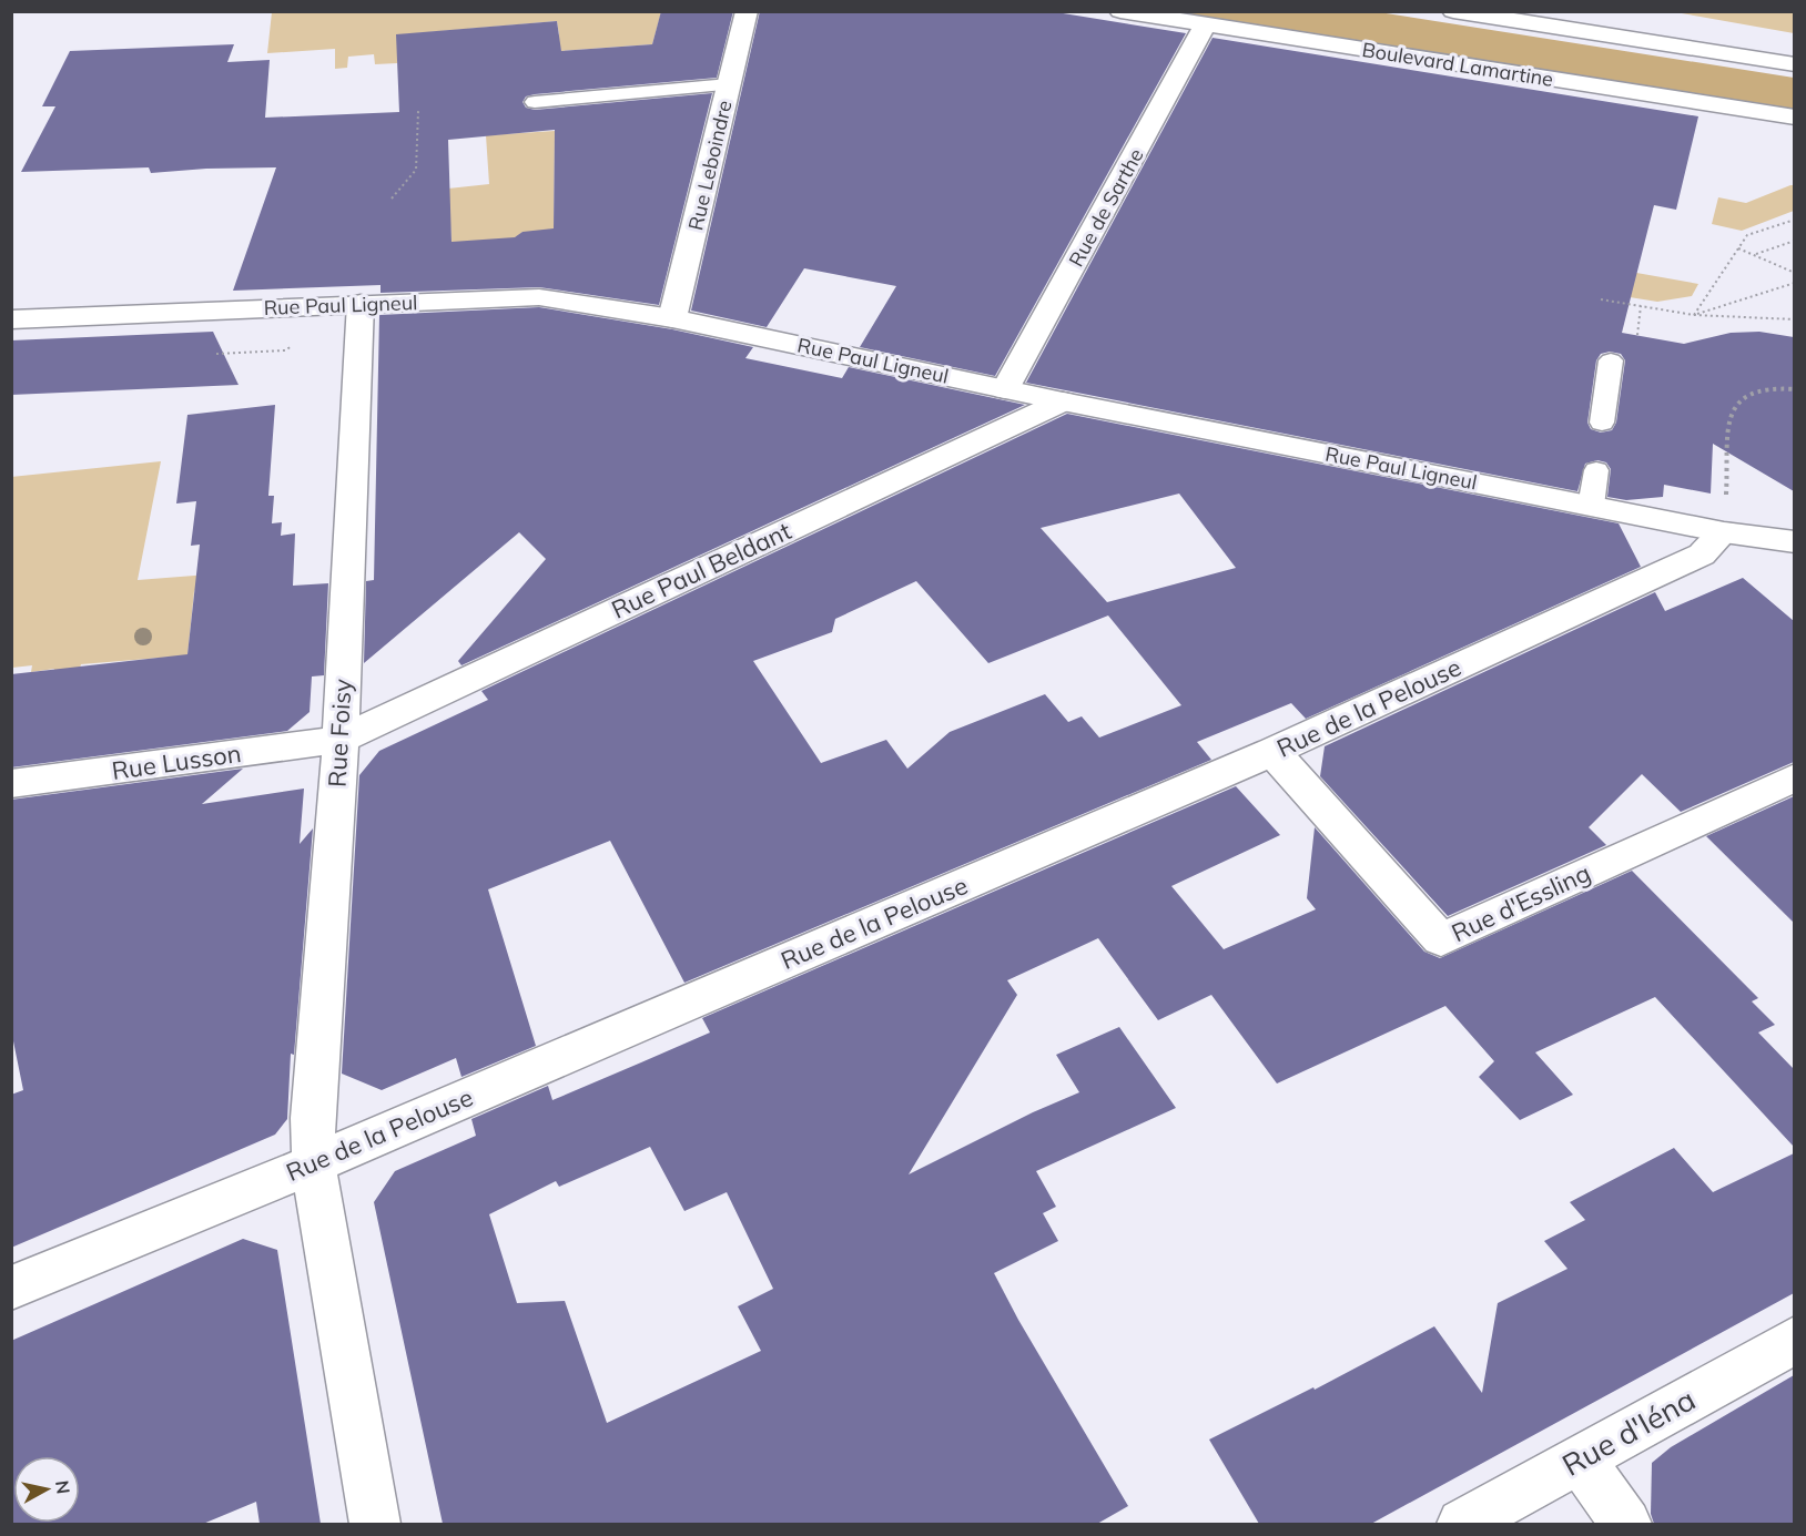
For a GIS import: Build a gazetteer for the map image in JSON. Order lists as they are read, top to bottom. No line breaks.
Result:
{"streets":{"street":["Boulevard Lamartine","Rue Leboindre","Rue de Sarthe","Rue Paul Ligneul","Rue Paul Beldant","Rue de la Pelouse","Rue Foisy","Rue Lusson","Rue d'Essling","Rue d'Iéna"]},"crossings":[["Boulevard Lamartine","Rue de Sarthe"],["Rue Leboindre","Rue Paul Ligneul"],["Rue de Sarthe","Rue Paul Ligneul"],["Rue Paul Ligneul","Rue Paul Beldant"],["Rue Paul Ligneul","Rue de la Pelouse"],["Rue Paul Ligneul","Rue Foisy"],["Rue Paul Beldant","Rue Foisy"],["Rue Paul Beldant","Rue Lusson"],["Rue de la Pelouse","Rue Foisy"],["Rue de la Pelouse","Rue d'Essling"],["Rue Foisy","Rue Lusson"]],"north":"right"}
